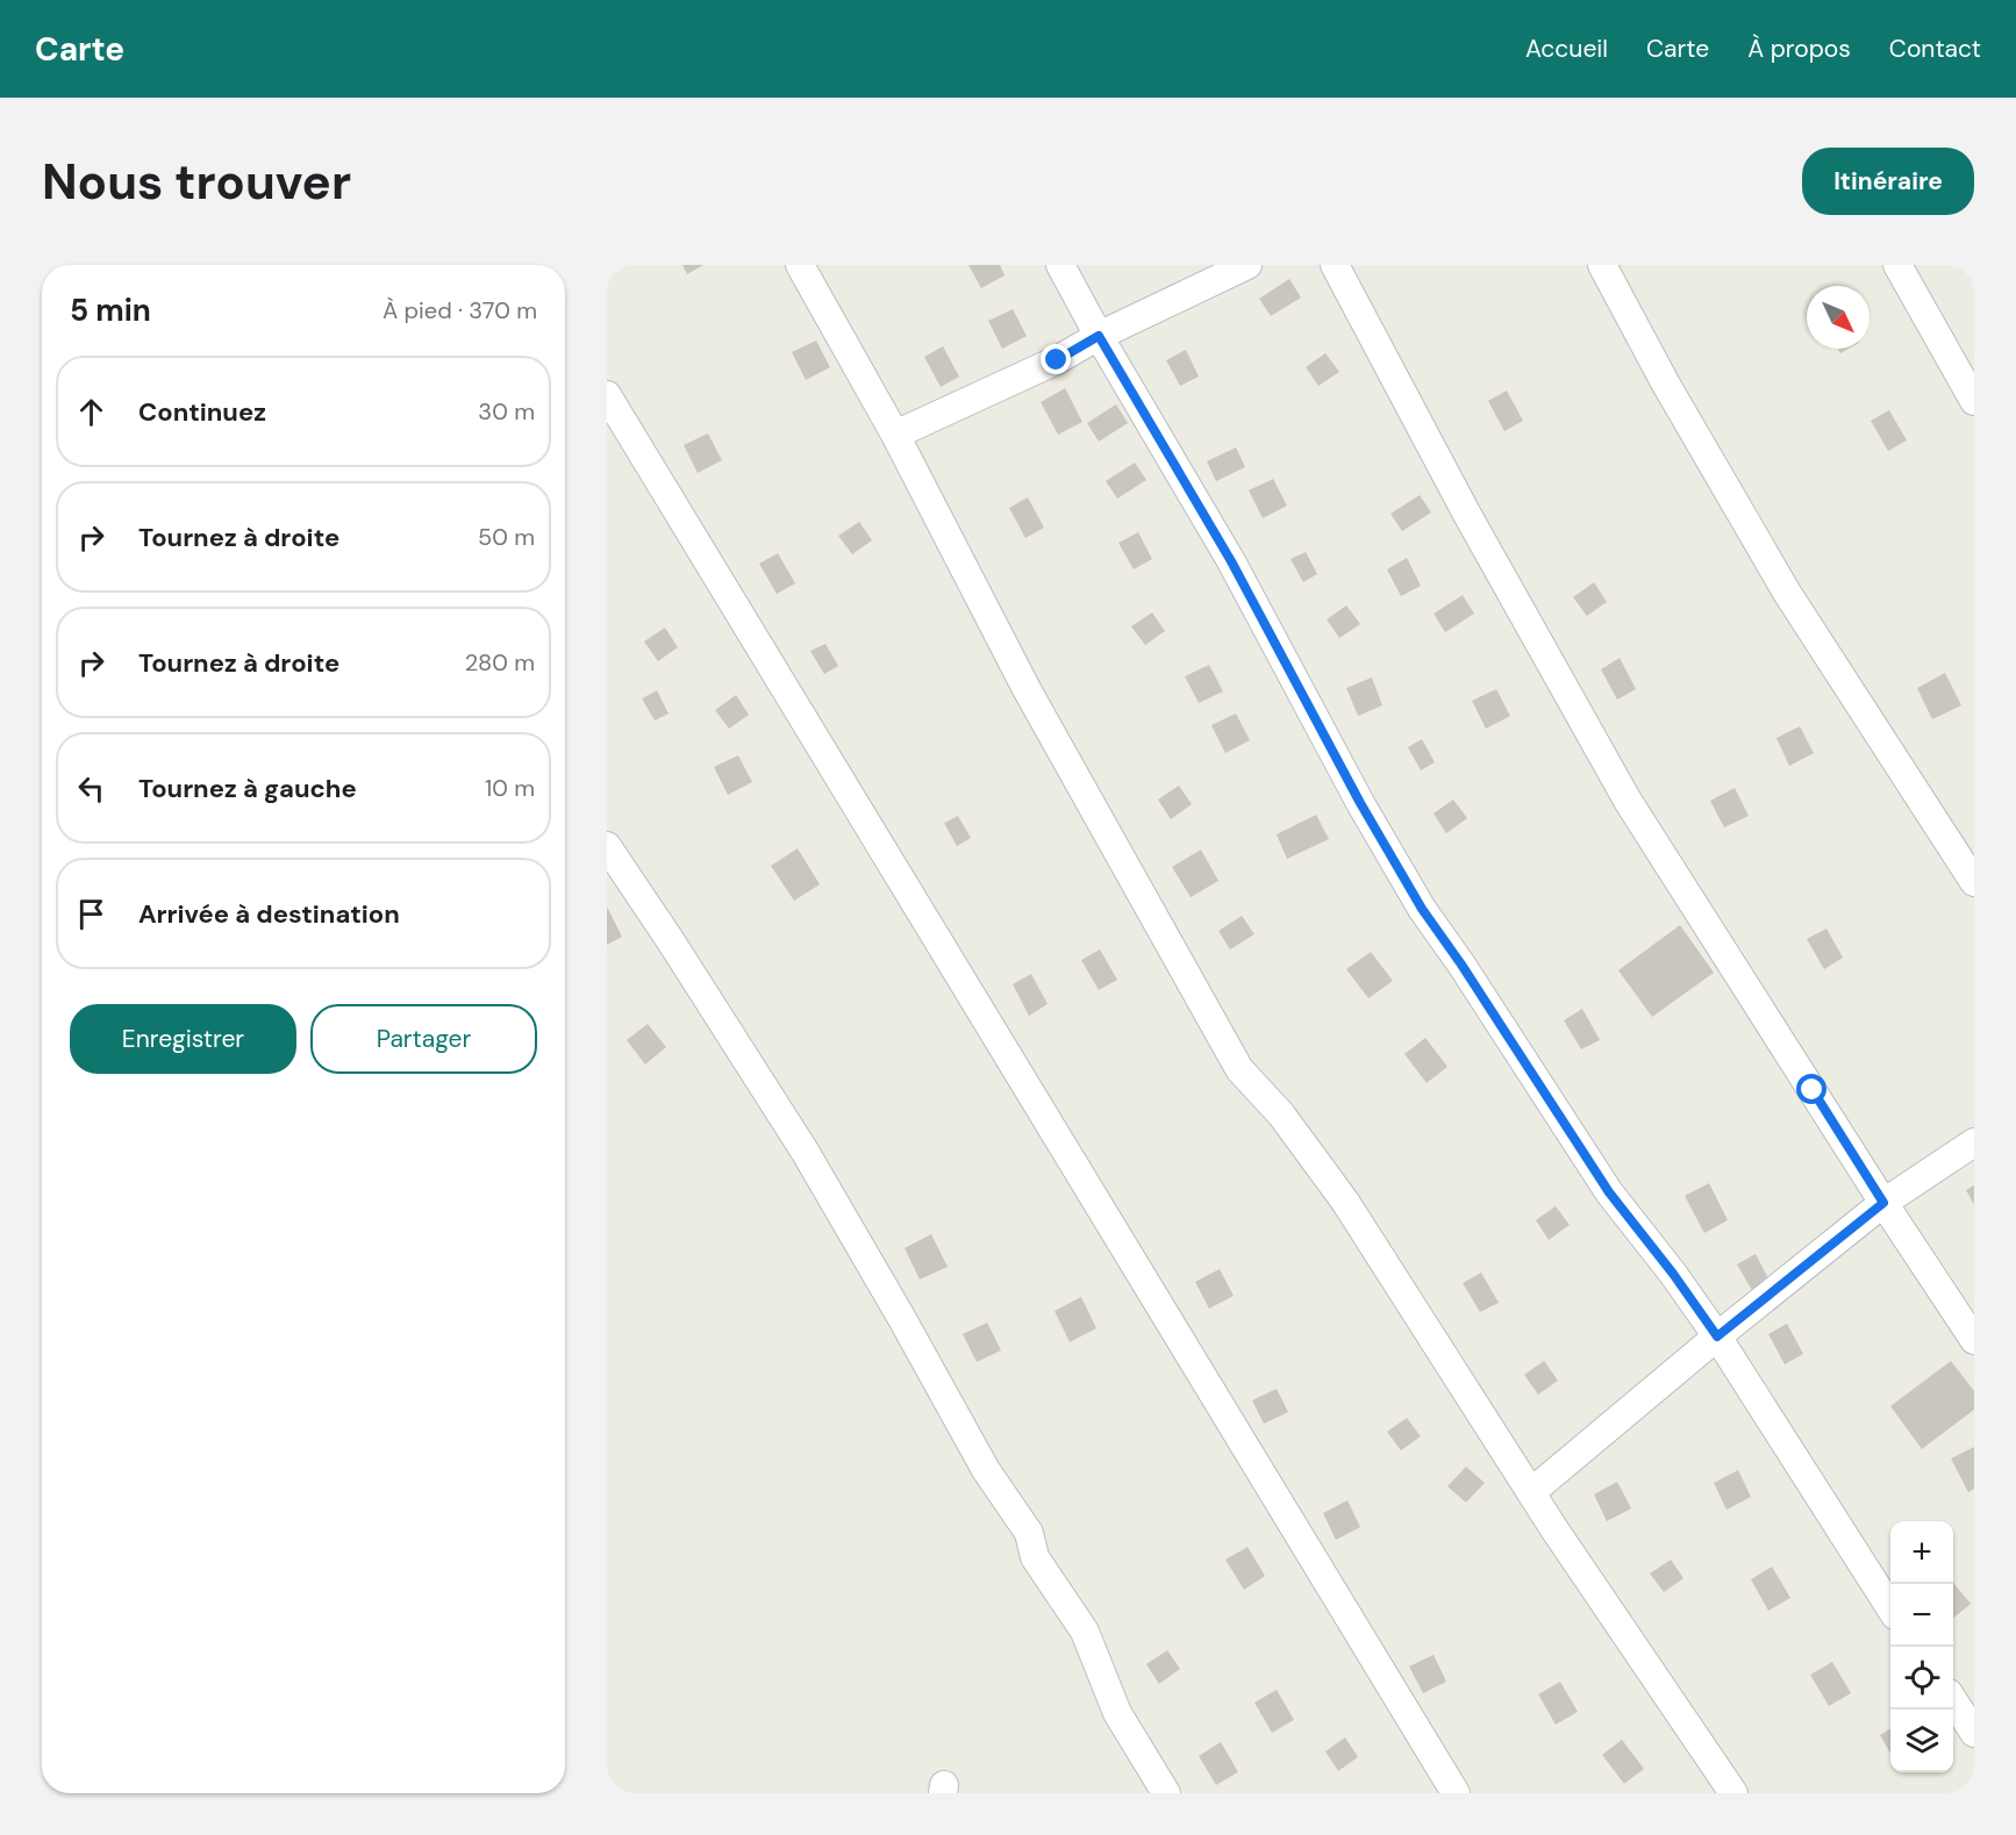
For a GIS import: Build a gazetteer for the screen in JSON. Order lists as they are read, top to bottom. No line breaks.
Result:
{"north":"bottom right","page":{"header":"Carte","nav":["Accueil","Carte","À propos","Contact"],"buttons":["Itinéraire",["Enregistrer","Partager"]],"title":"Nous trouver","heading":["5 min","À pied · 370 m"],"list":[["Continuez","30 m"],["Tournez à droite","50 m"],["Tournez à droite","280 m"],["Tournez à gauche","10 m"],"Arrivée à destination"],"map_buttons":["+","−"]}}
